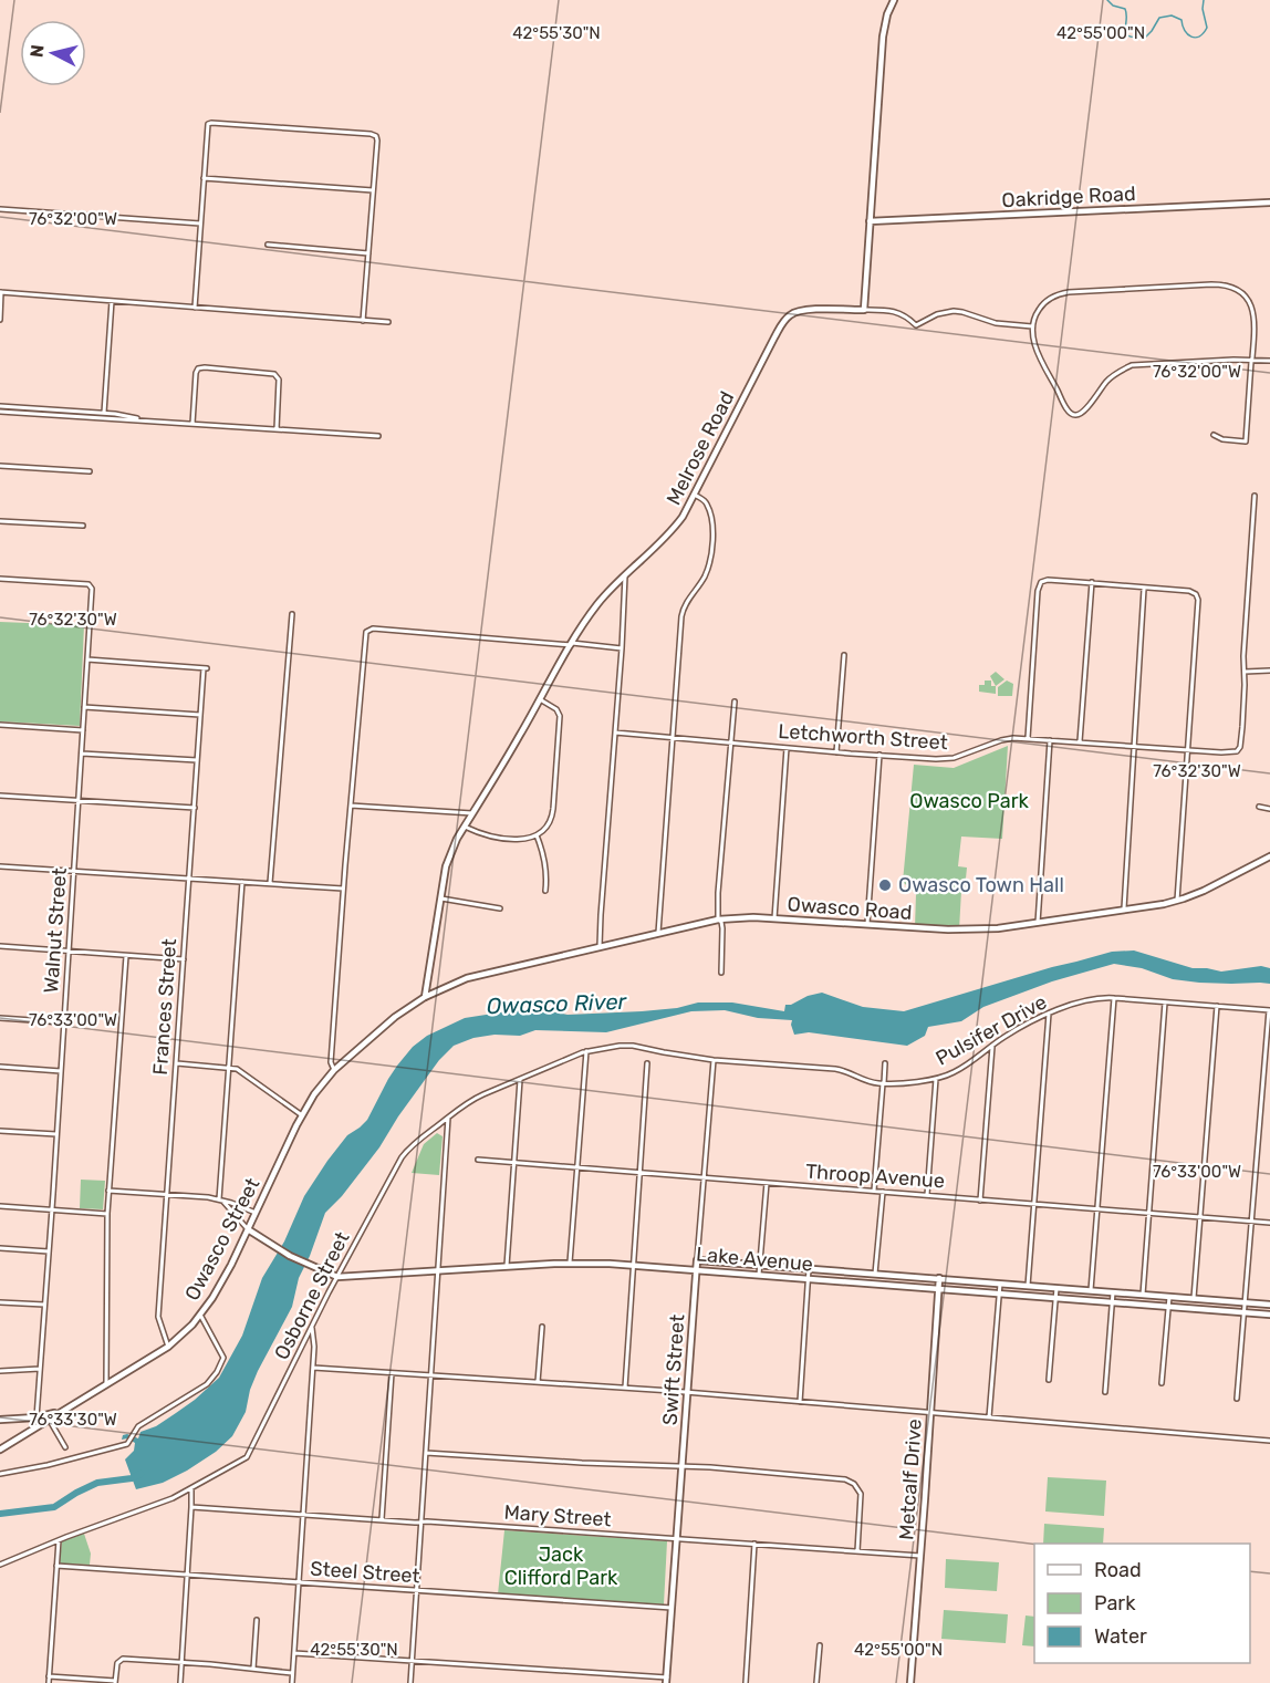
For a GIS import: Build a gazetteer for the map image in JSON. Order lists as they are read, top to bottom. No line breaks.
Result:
{"streets":{"main road":["Oakridge Road","Melrose Road","Owasco Road","Owasco Street","Lake Avenue","Swift Street","Metcalf Drive"],"street":["Letchworth Street","Walnut Street","Frances Street","Pulsifer Drive","Throop Avenue","Osborne Street","Mary Street","Steel Street"]},"crossings":[["Melrose Road","Owasco Road"],["Owasco Road","Owasco Street"],["Walnut Street","Frances Street"],["Frances Street","Owasco Street"],["Pulsifer Drive","Osborne Street"],["Pulsifer Drive","Swift Street"],["Throop Avenue","Swift Street"],["Owasco Street","Lake Avenue"],["Lake Avenue","Osborne Street"],["Lake Avenue","Swift Street"],["Lake Avenue","Metcalf Drive"],["Swift Street","Mary Street"],["Swift Street","Steel Street"],["Metcalf Drive","Mary Street"]],"water":["Owasco River"],"parks":["Owasco Park","Jack Clifford Park"],"places":["Owasco Town Hall"],"legend":["Road","Park","Water"],"north":"left","coordinates":["42°55'30\"N","42°55'00\"N","76°32'00\"W","76°32'30\"W","76°33'00\"W","76°33'30\"W"]}
